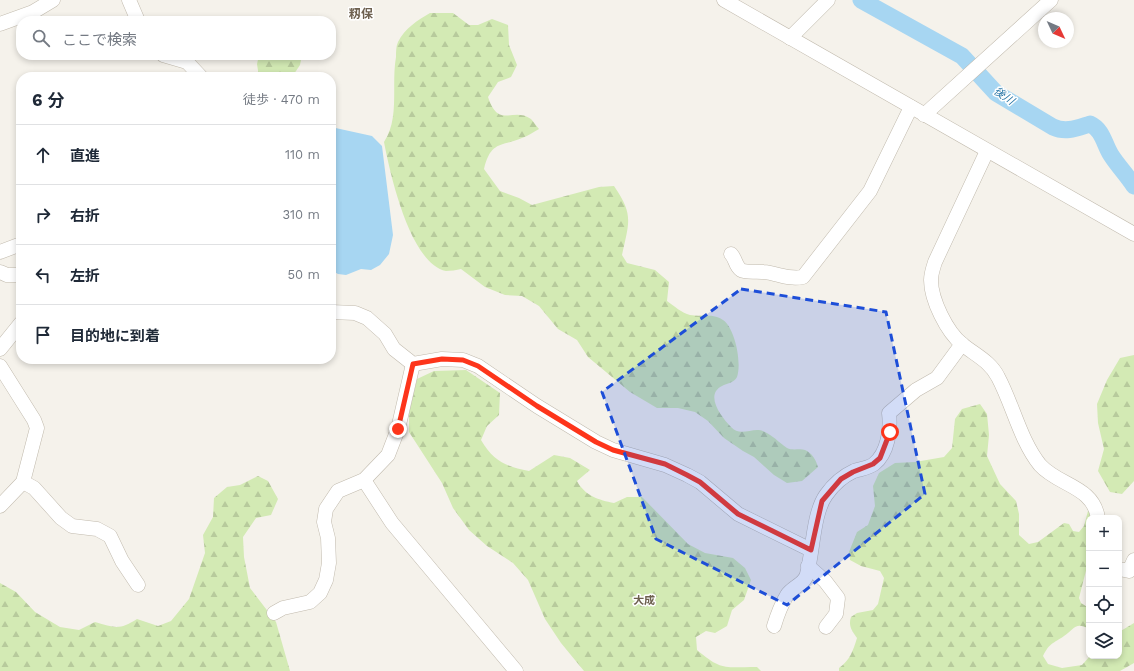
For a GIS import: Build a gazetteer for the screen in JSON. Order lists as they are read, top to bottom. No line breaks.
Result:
{"districts":["籾保","大成"],"water":["後川"],"north":"bottom right","page":{"search":"ここで検索","heading":["6 分","徒歩 · 470 m"],"list":[["直進","110 m"],["右折","310 m"],["左折","50 m"],"目的地に到着"],"map_buttons":["+","−"]}}
